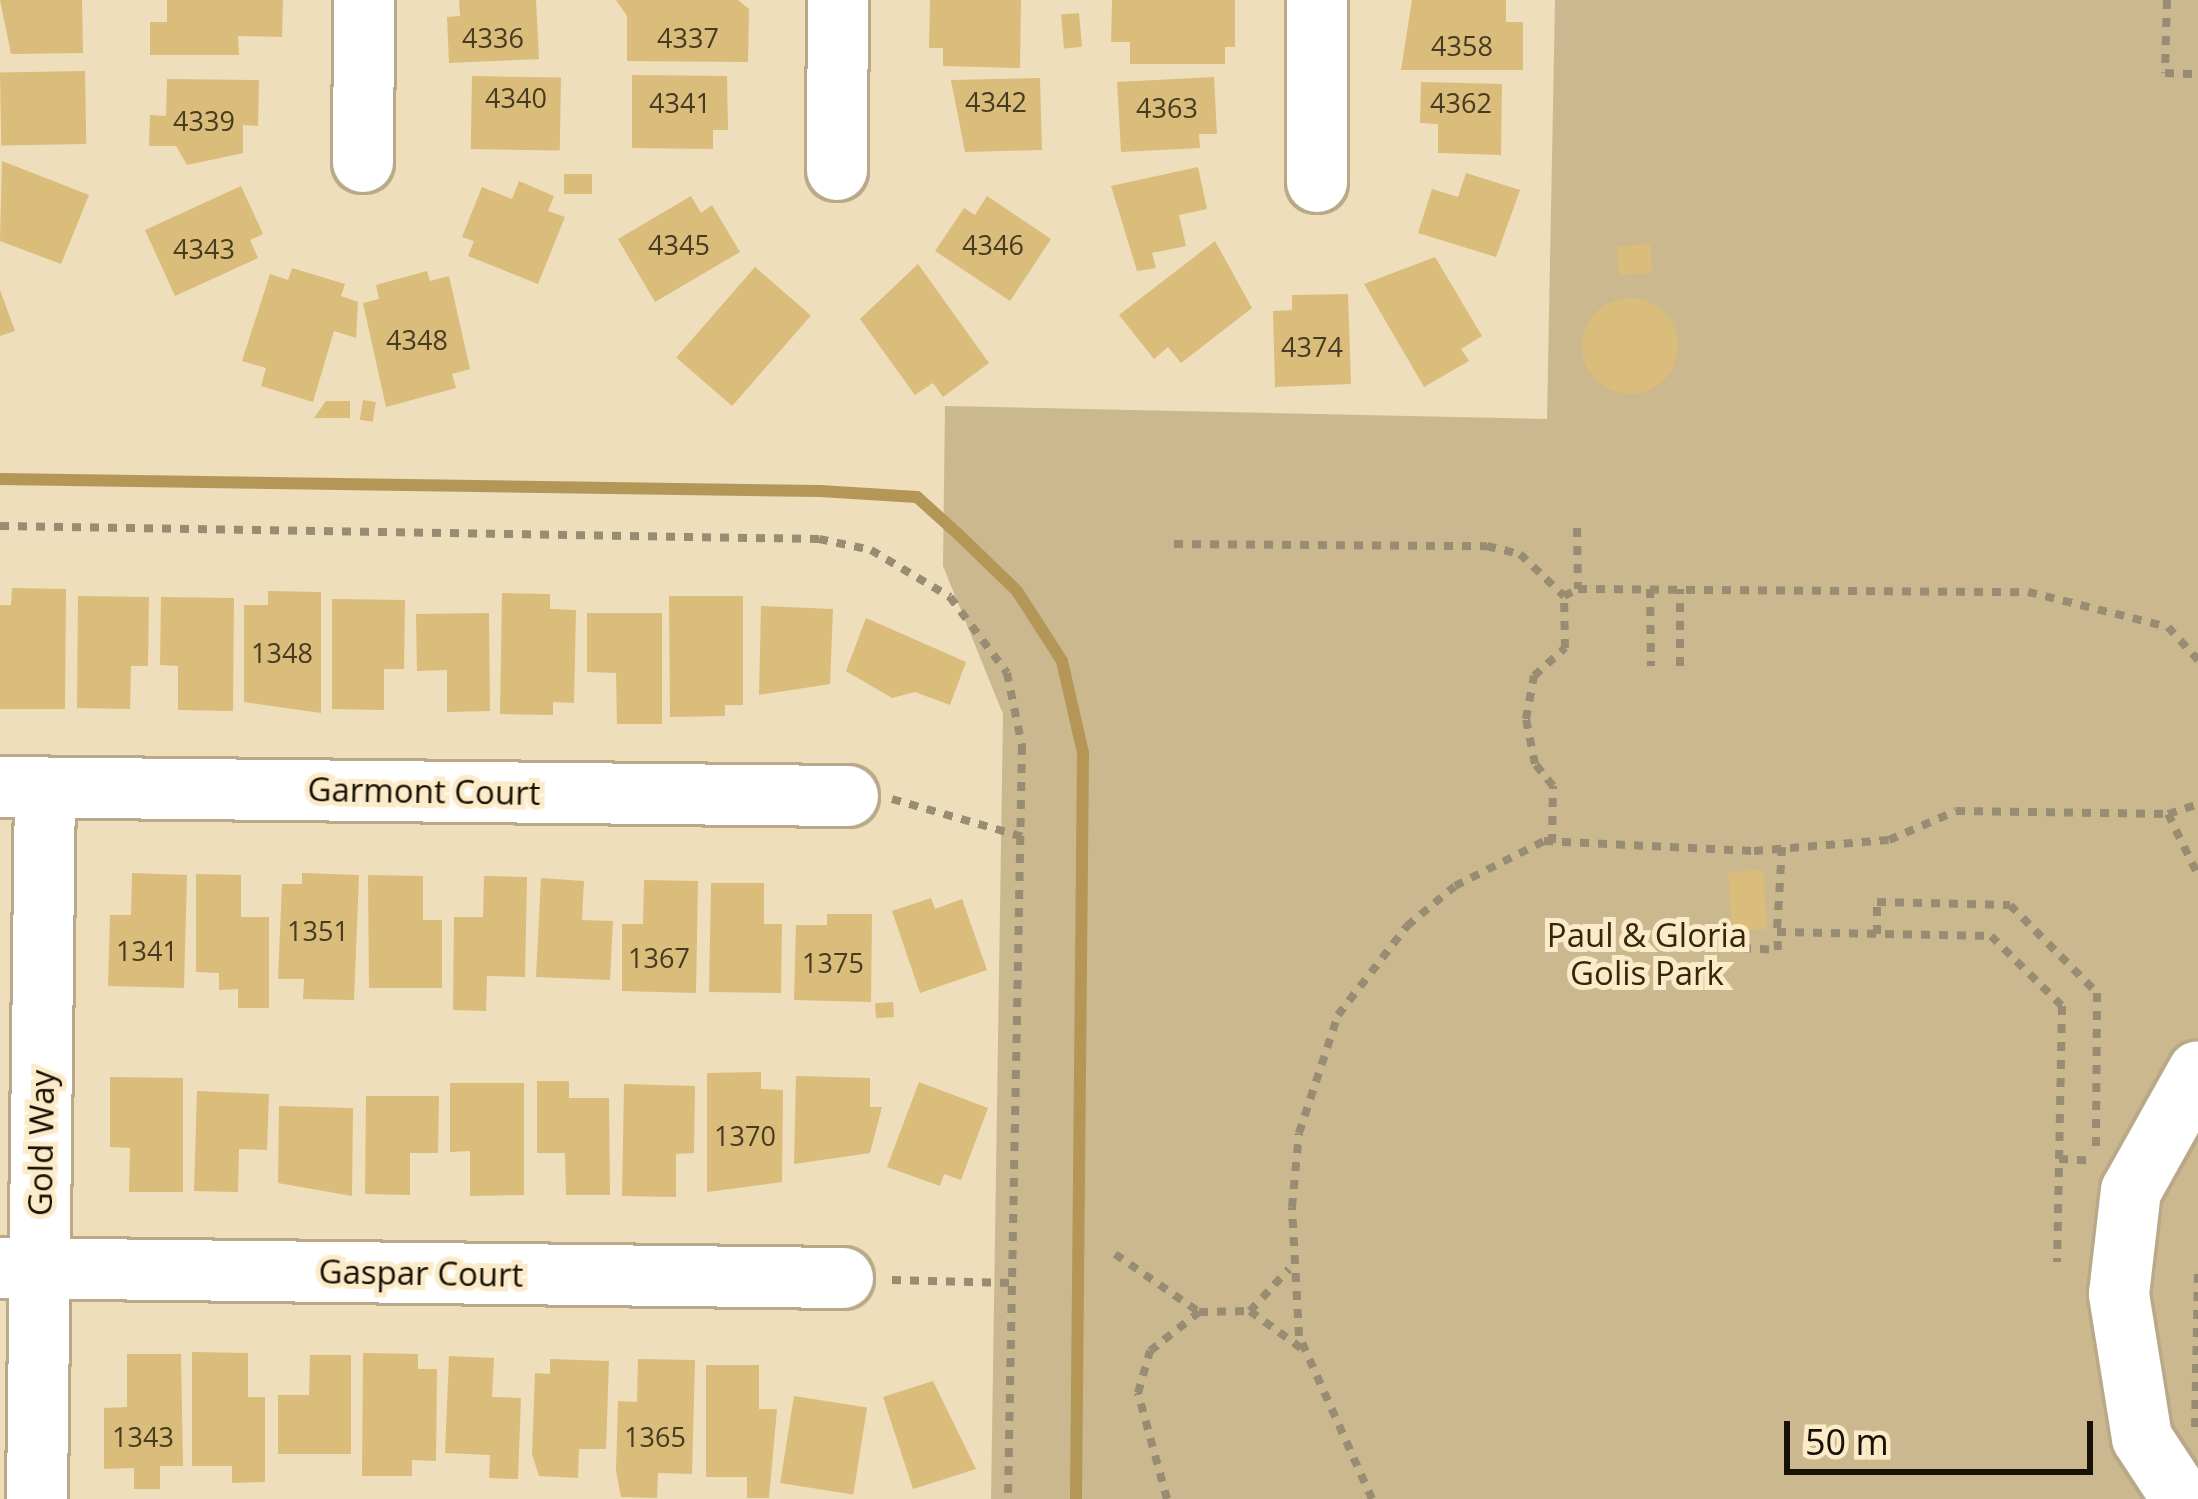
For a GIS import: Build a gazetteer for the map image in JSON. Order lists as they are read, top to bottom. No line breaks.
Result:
{"streets":{"street":["Garmont Court","Gold Way","Gaspar Court"]},"crossings":[["Garmont Court","Gold Way"],["Gold Way","Gaspar Court"]],"parks":["Paul & Gloria Golis Park"],"house_numbers":["4336","4337","4358","4340","4342","4341","4362","4363","4339","4345","4346","4343","4348","4374","1348","1351","1341","1367","1375","1370","1343","1365"],"scale_bar":"50 m"}
